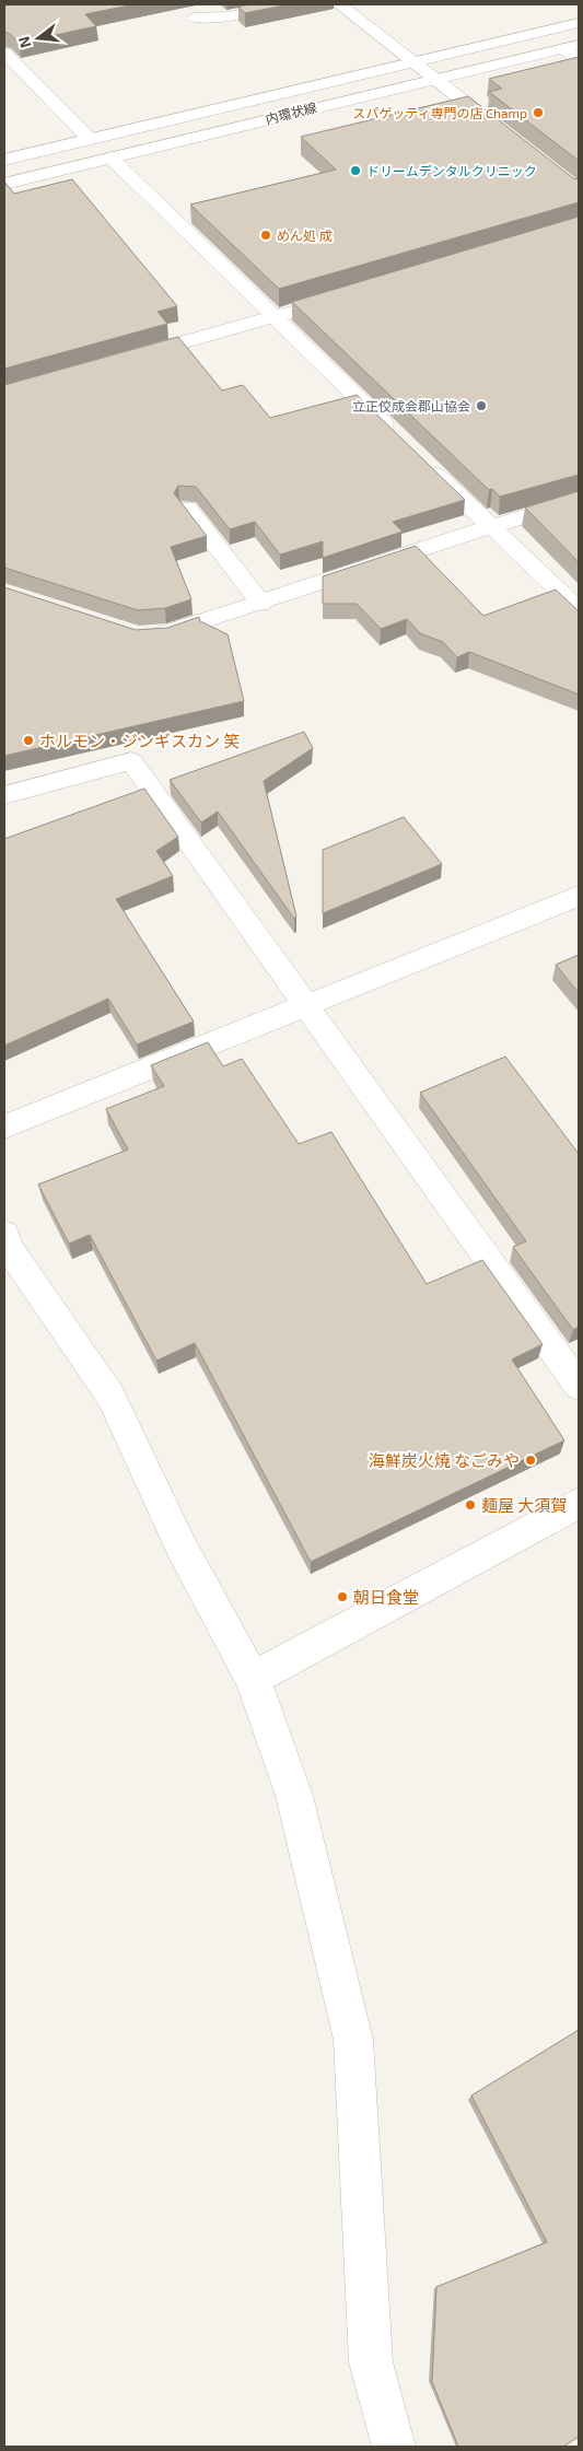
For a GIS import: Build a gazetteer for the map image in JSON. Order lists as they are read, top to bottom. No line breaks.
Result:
{"streets":{"street":["内環状線"]},"places":["スパゲッティ専門の店 Champ","ドリームデンタルクリニック","めん処 成","立正佼成会郡山協会","ホルモン・ジンギスカン 笑","海鮮炭火焼 なごみや","麺屋 大須賀","朝日食堂"],"north":"left"}
